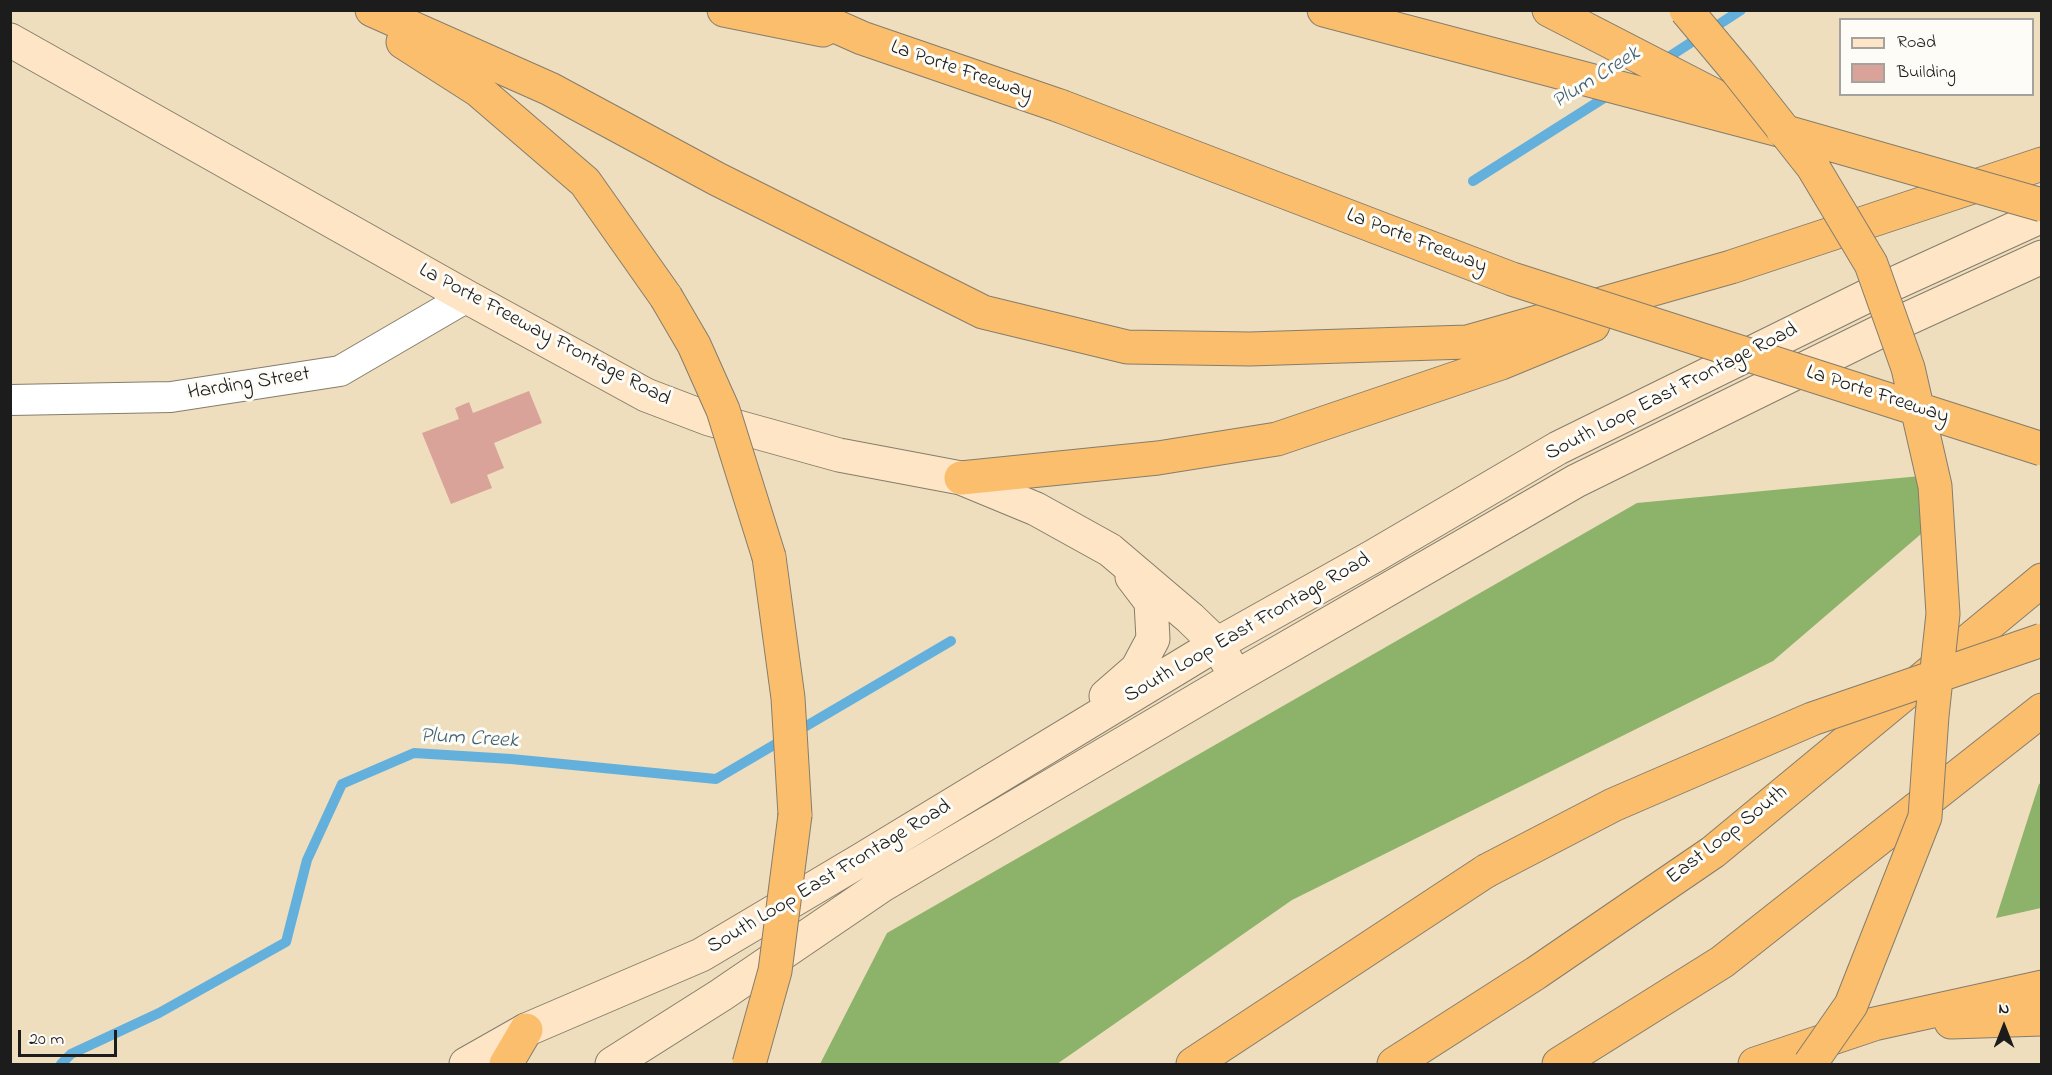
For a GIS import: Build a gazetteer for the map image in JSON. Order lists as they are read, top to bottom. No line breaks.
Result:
{"streets":{"highway":["La Porte Freeway","East Loop South"],"main road":["La Porte Freeway Frontage Road","South Loop East Frontage Road"],"street":["Harding Street"]},"crossings":[["La Porte Freeway Frontage Road","Harding Street"],["La Porte Freeway Frontage Road","South Loop East Frontage Road"]],"water":["Plum Creek"],"legend":["Road","Building"],"scale_bar":"20 m","north":"top"}
